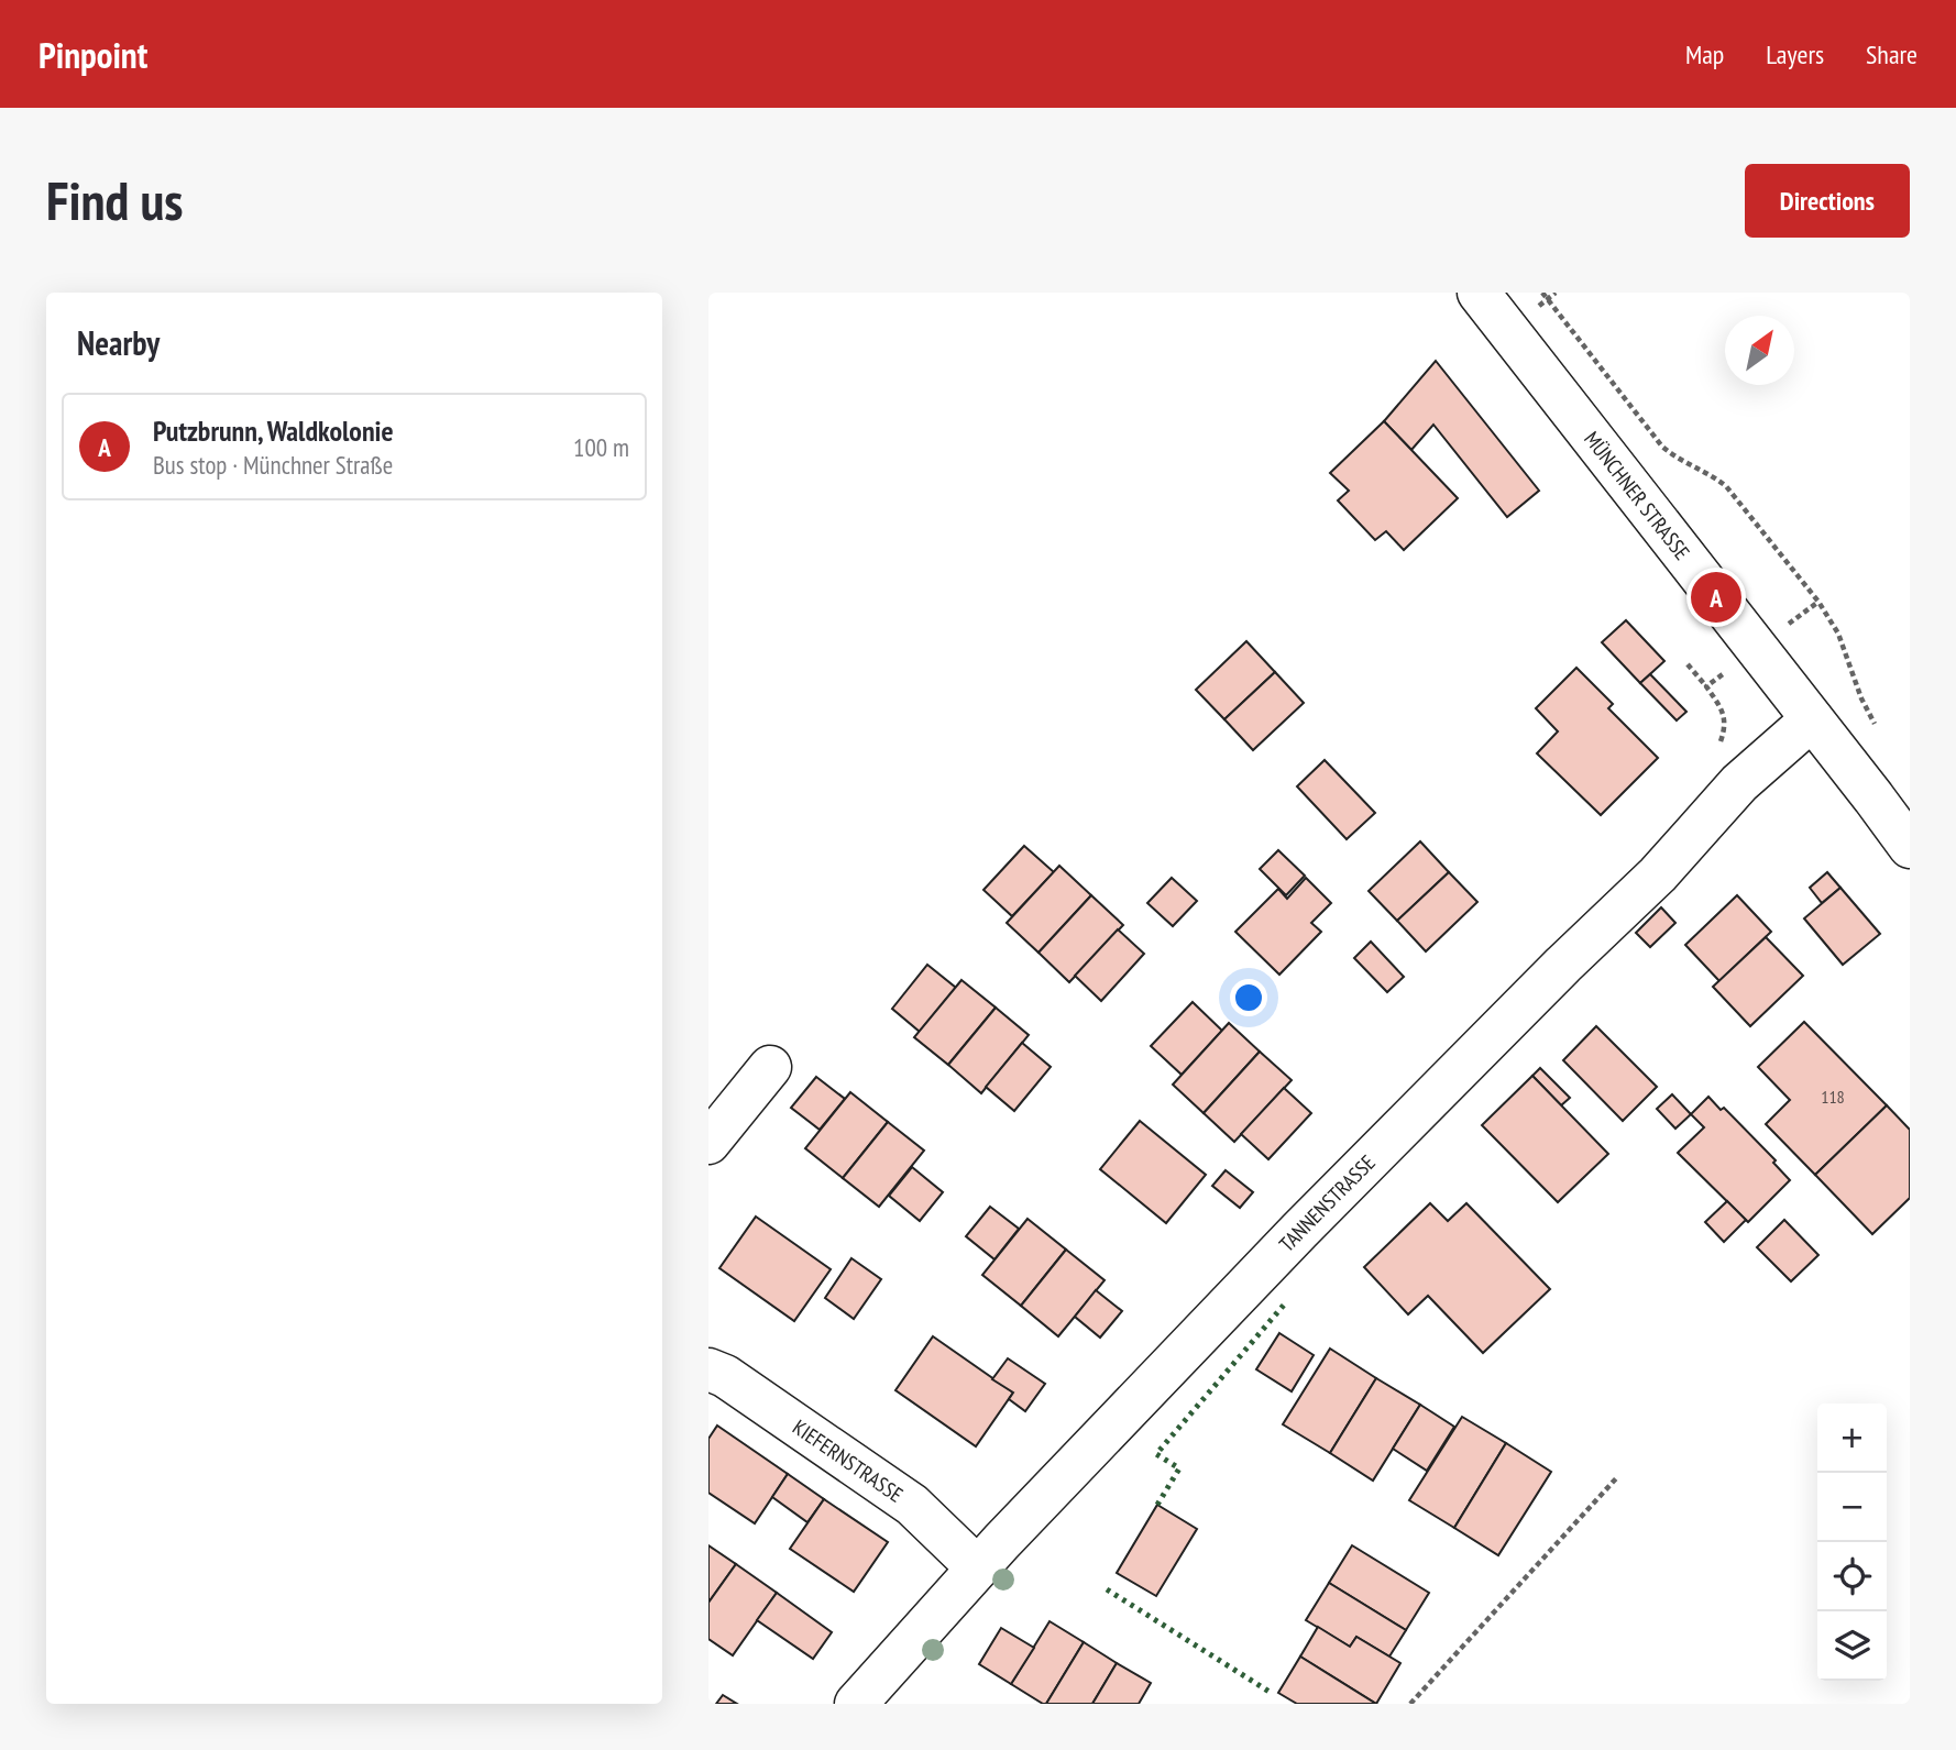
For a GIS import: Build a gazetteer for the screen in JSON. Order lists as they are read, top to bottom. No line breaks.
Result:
{"streets":{"street":["MÜNCHNER STRASSE","TANNENSTRASSE","KIEFERNSTRASSE"]},"crossings":[["MÜNCHNER STRASSE","TANNENSTRASSE"],["TANNENSTRASSE","KIEFERNSTRASSE"]],"house_numbers":["118"],"north":"top right","page":{"header":"Pinpoint","nav":["Map","Layers","Share"],"buttons":"Directions","title":"Find us","heading":"Nearby","list":[{"mark":"A","name":"Putzbrunn, Waldkolonie","note":"Bus stop · Münchner Straße","value":"100 m"}],"pins":"A","map_buttons":["+","−"]}}
